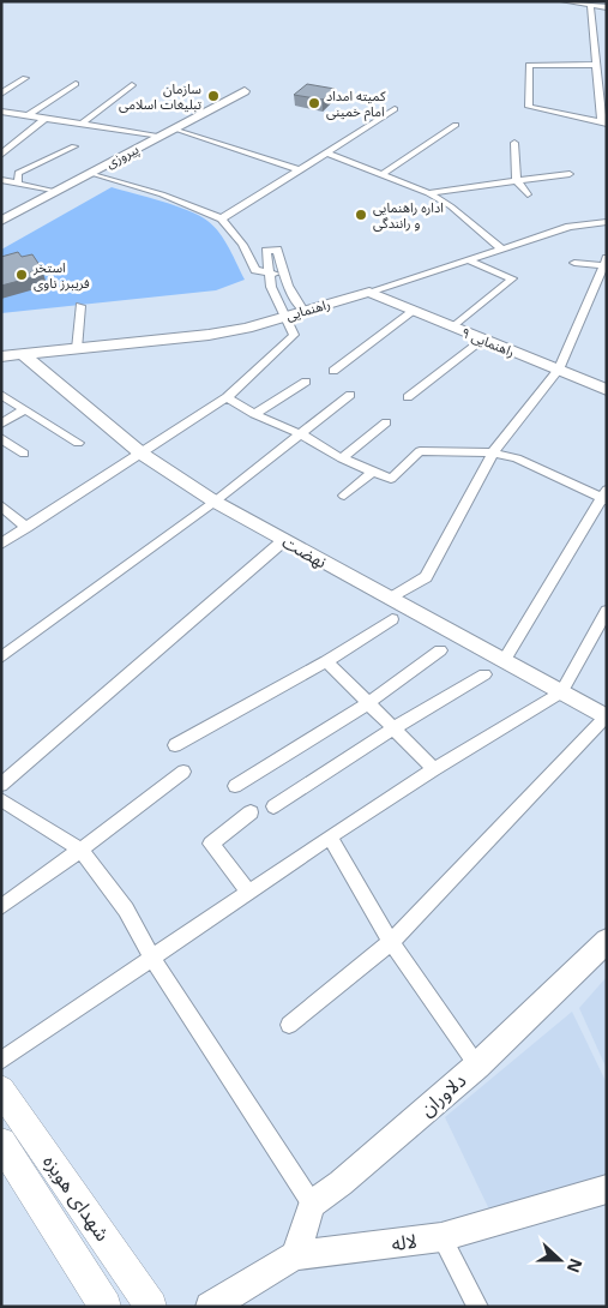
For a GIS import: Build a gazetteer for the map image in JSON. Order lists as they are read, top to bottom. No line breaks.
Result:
{"streets":{"main road":["شهدای هویزه"],"street":["پیروزی","راهنمایی","راهنمایی ۹","نهضت","دلاوران","لاله"]},"crossings":[["راهنمایی","راهنمایی ۹"],["راهنمایی","نهضت"]],"places":["سازمان تبلیغات اسلامی","کمیته امداد امام خمینی","اداره راهنمایی و رانندگی","استخر فریبرز ناوی"],"north":"right"}
